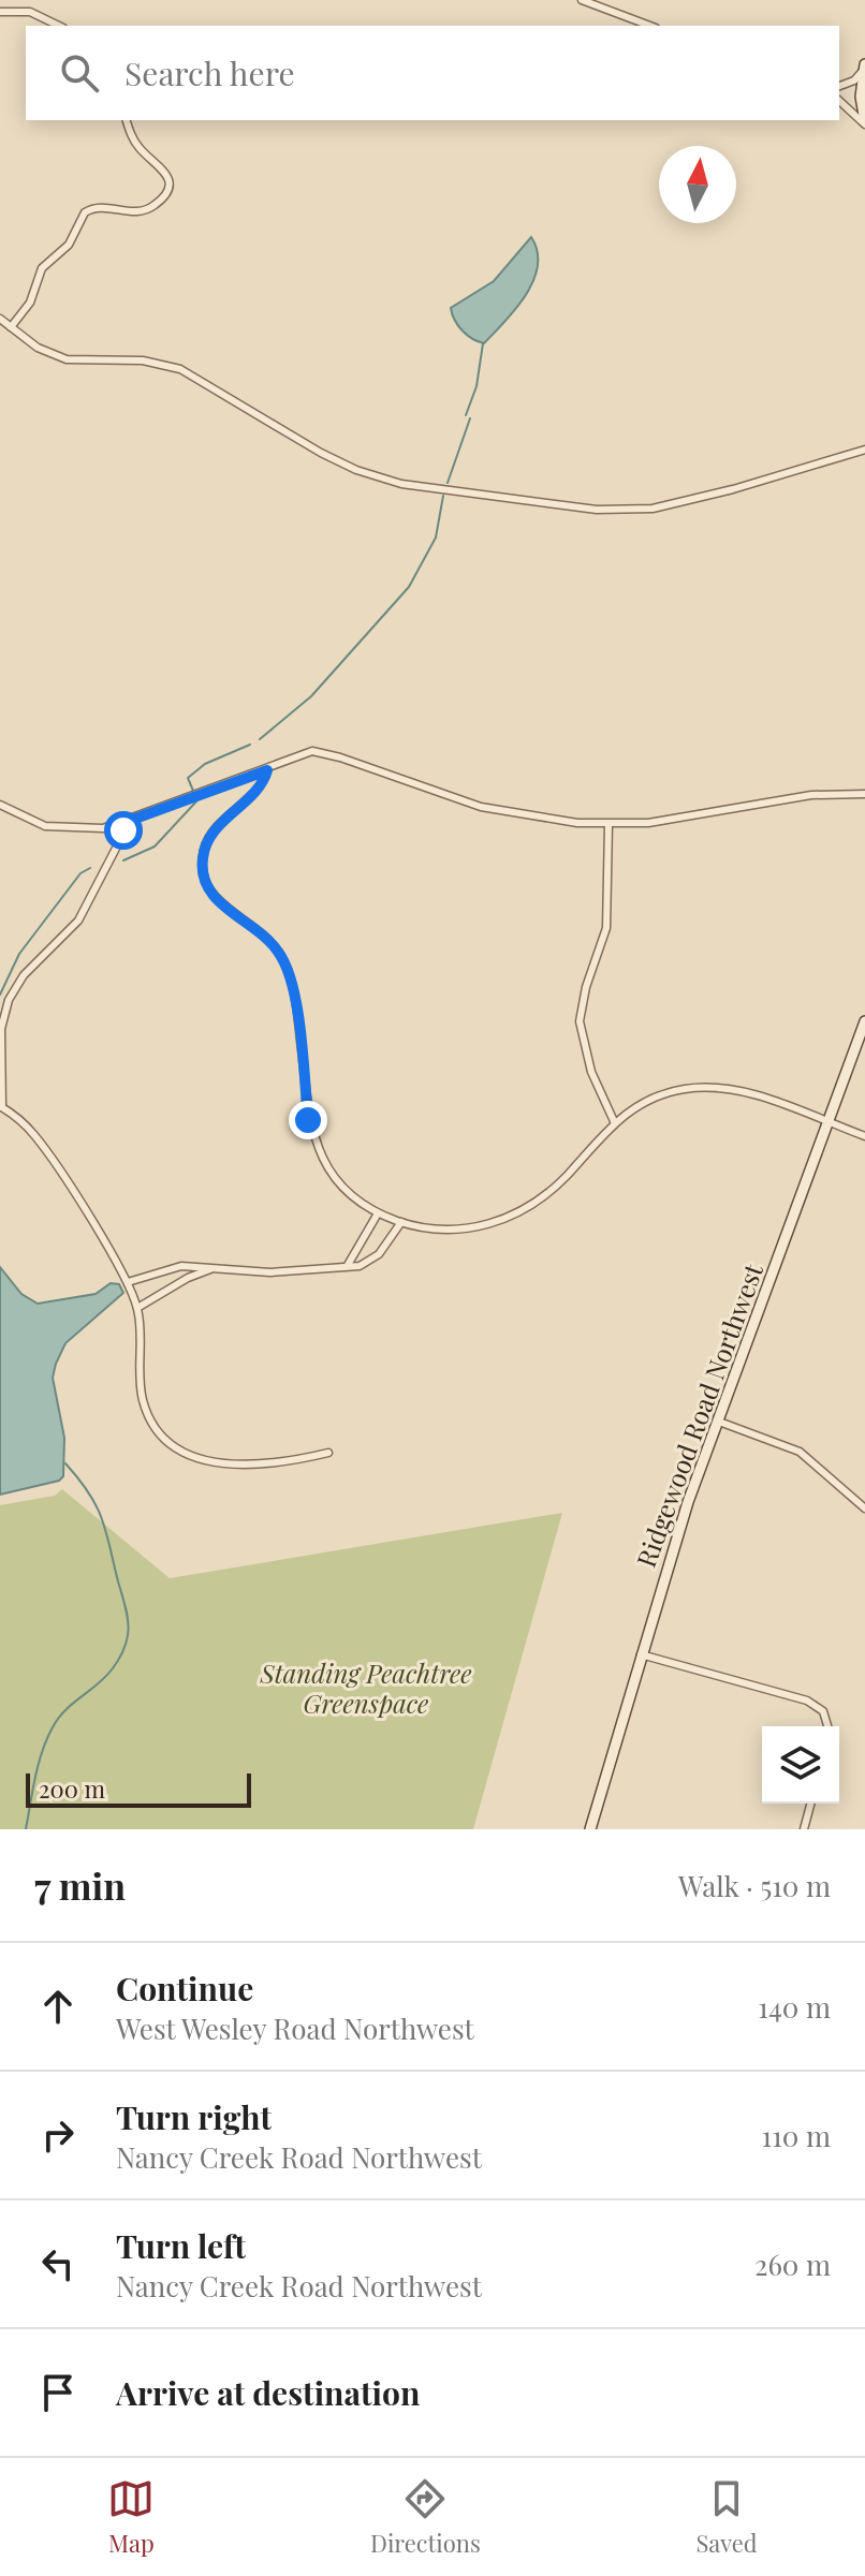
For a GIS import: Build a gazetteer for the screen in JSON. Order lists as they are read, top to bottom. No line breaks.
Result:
{"streets":{"street":["Ridgewood Road Northwest"]},"parks":["Standing Peachtree Greenspace"],"scale_bar":"200 m","north":"top","page":{"search":"Search here","scale":"200 m","heading":["7 min","Walk · 510 m"],"list":[["Continue","West Wesley Road Northwest","140 m"],["Turn right","Nancy Creek Road Northwest","110 m"],["Turn left","Nancy Creek Road Northwest","260 m"],"Arrive at destination"],"nav":["Map","Directions","Saved"]}}
